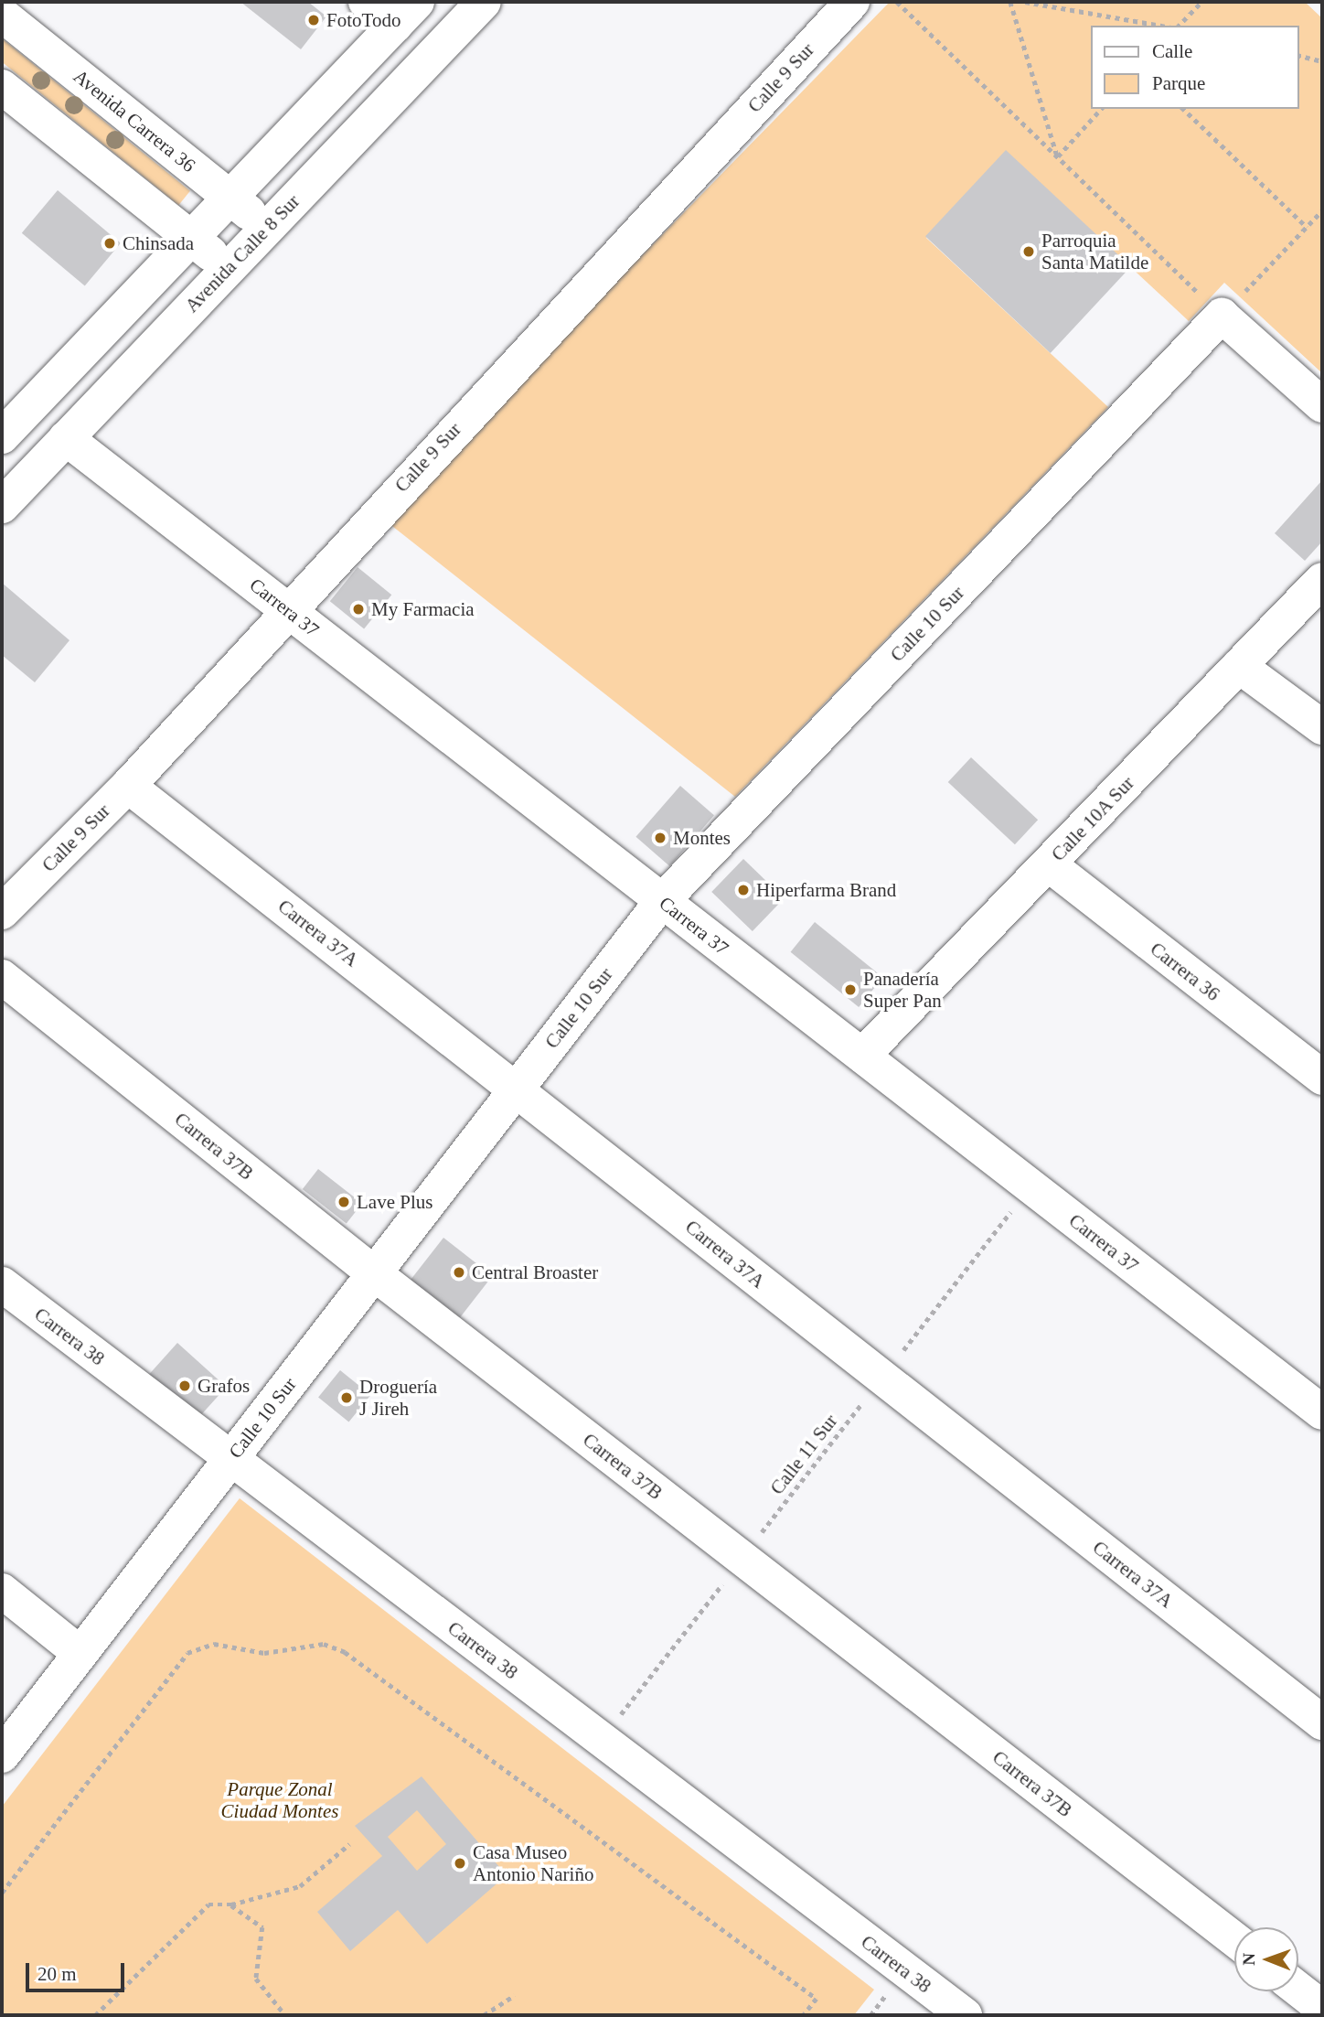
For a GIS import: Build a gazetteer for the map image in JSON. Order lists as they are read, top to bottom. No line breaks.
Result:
{"streets":{"street":["Calle 9 Sur","Avenida Carrera 36","Avenida Calle 8 Sur","Carrera 37","Calle 10 Sur","Calle 10A Sur","Carrera 37A","Carrera 36","Carrera 37B","Carrera 38"],"path":["Calle 11 Sur"]},"crossings":[["Calle 9 Sur","Carrera 37"],["Calle 9 Sur","Carrera 37A"],["Avenida Carrera 36","Avenida Calle 8 Sur"],["Avenida Calle 8 Sur","Carrera 37"],["Carrera 37","Calle 10 Sur"],["Carrera 37","Calle 10A Sur"],["Carrera 37","Calle 11 Sur"],["Calle 10 Sur","Carrera 37A"],["Calle 10 Sur","Carrera 37B"],["Calle 10 Sur","Carrera 38"],["Calle 10A Sur","Carrera 36"],["Carrera 37A","Calle 11 Sur"],["Carrera 37B","Calle 11 Sur"],["Carrera 38","Calle 11 Sur"]],"parks":["Parque Zonal Ciudad Montes"],"places":["FotoTodo","Chinsada","Parroquia Santa Matilde","My Farmacia","Montes","Hiperfarma Brand","Panadería Super Pan","Lave Plus","Central Broaster","Grafos","Droguería J Jireh","Casa Museo Antonio Nariño"],"legend":["Calle","Parque"],"scale_bar":"20 m","north":"left"}
